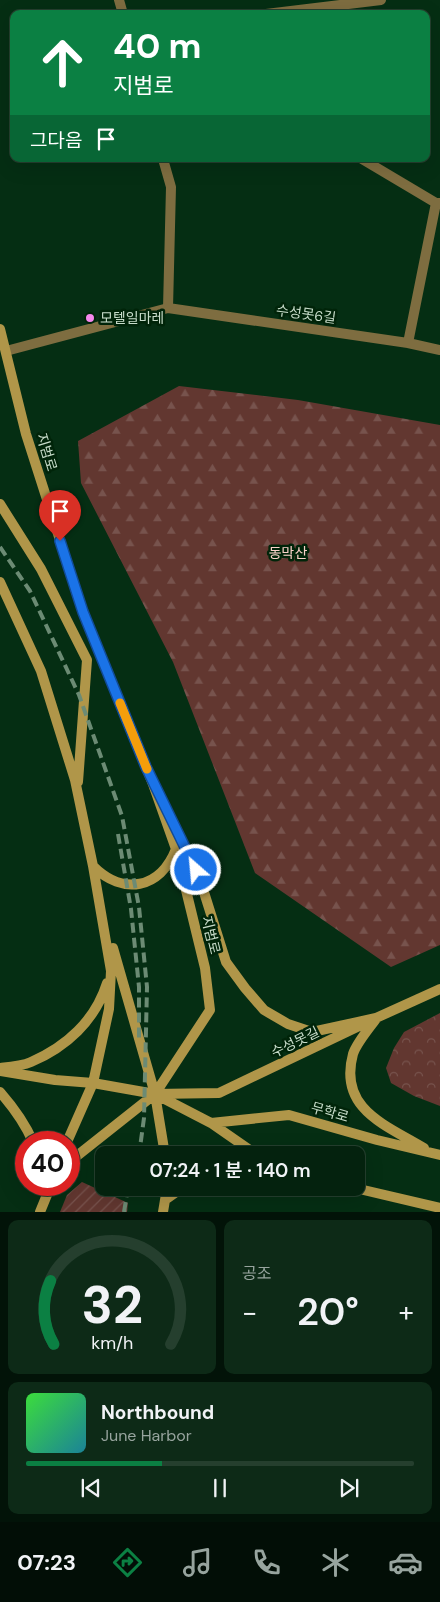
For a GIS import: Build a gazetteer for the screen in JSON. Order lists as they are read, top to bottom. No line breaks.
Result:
{"streets":{"main road":["지범로","수성못길","무학로"],"street":["수성못6길"]},"crossings":[["수성못6길","지범로"],["지범로","수성못길"]],"parks":["동막산"],"places":["모텔일마레"],"page":{"turn":["40 m","지범로"],"then":"그다음","limit":"40","trip":"07:24 · 1 분 · 140 m","tile":"공조","heat":["−","20°","+"],"song":["Northbound","June Harbor"],"tabs":"07:23","gauge":["32","km/h"]}}
